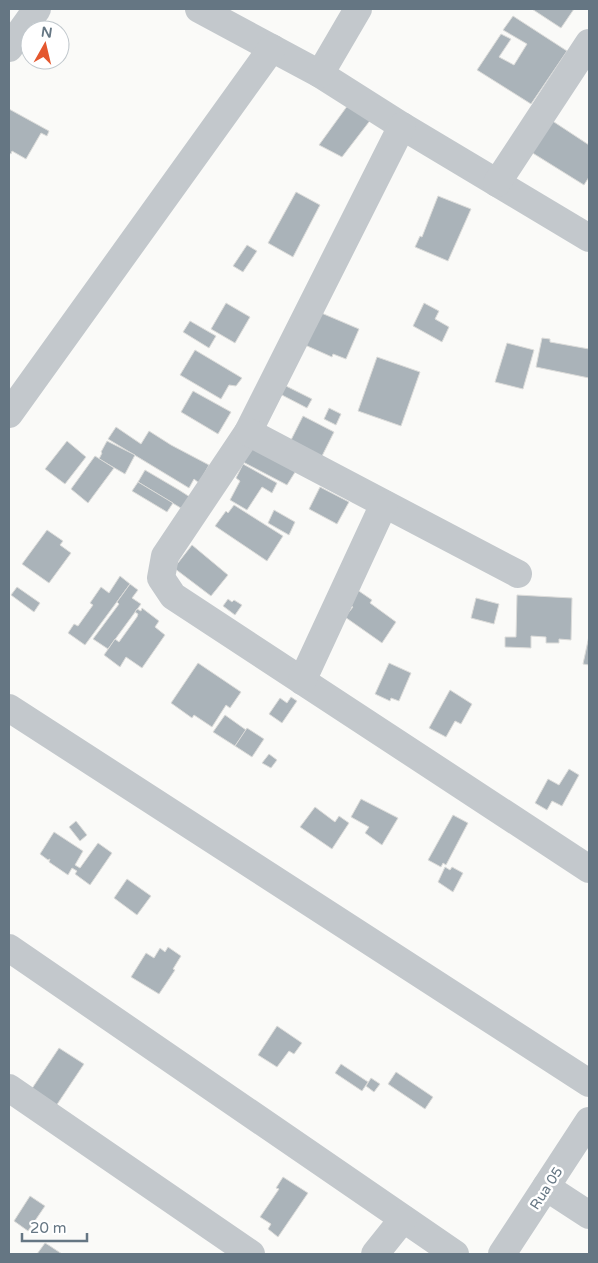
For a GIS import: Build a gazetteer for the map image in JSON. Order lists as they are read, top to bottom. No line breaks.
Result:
{"streets":{"street":["Rua 05"]},"scale_bar":"20 m","north":"top"}
